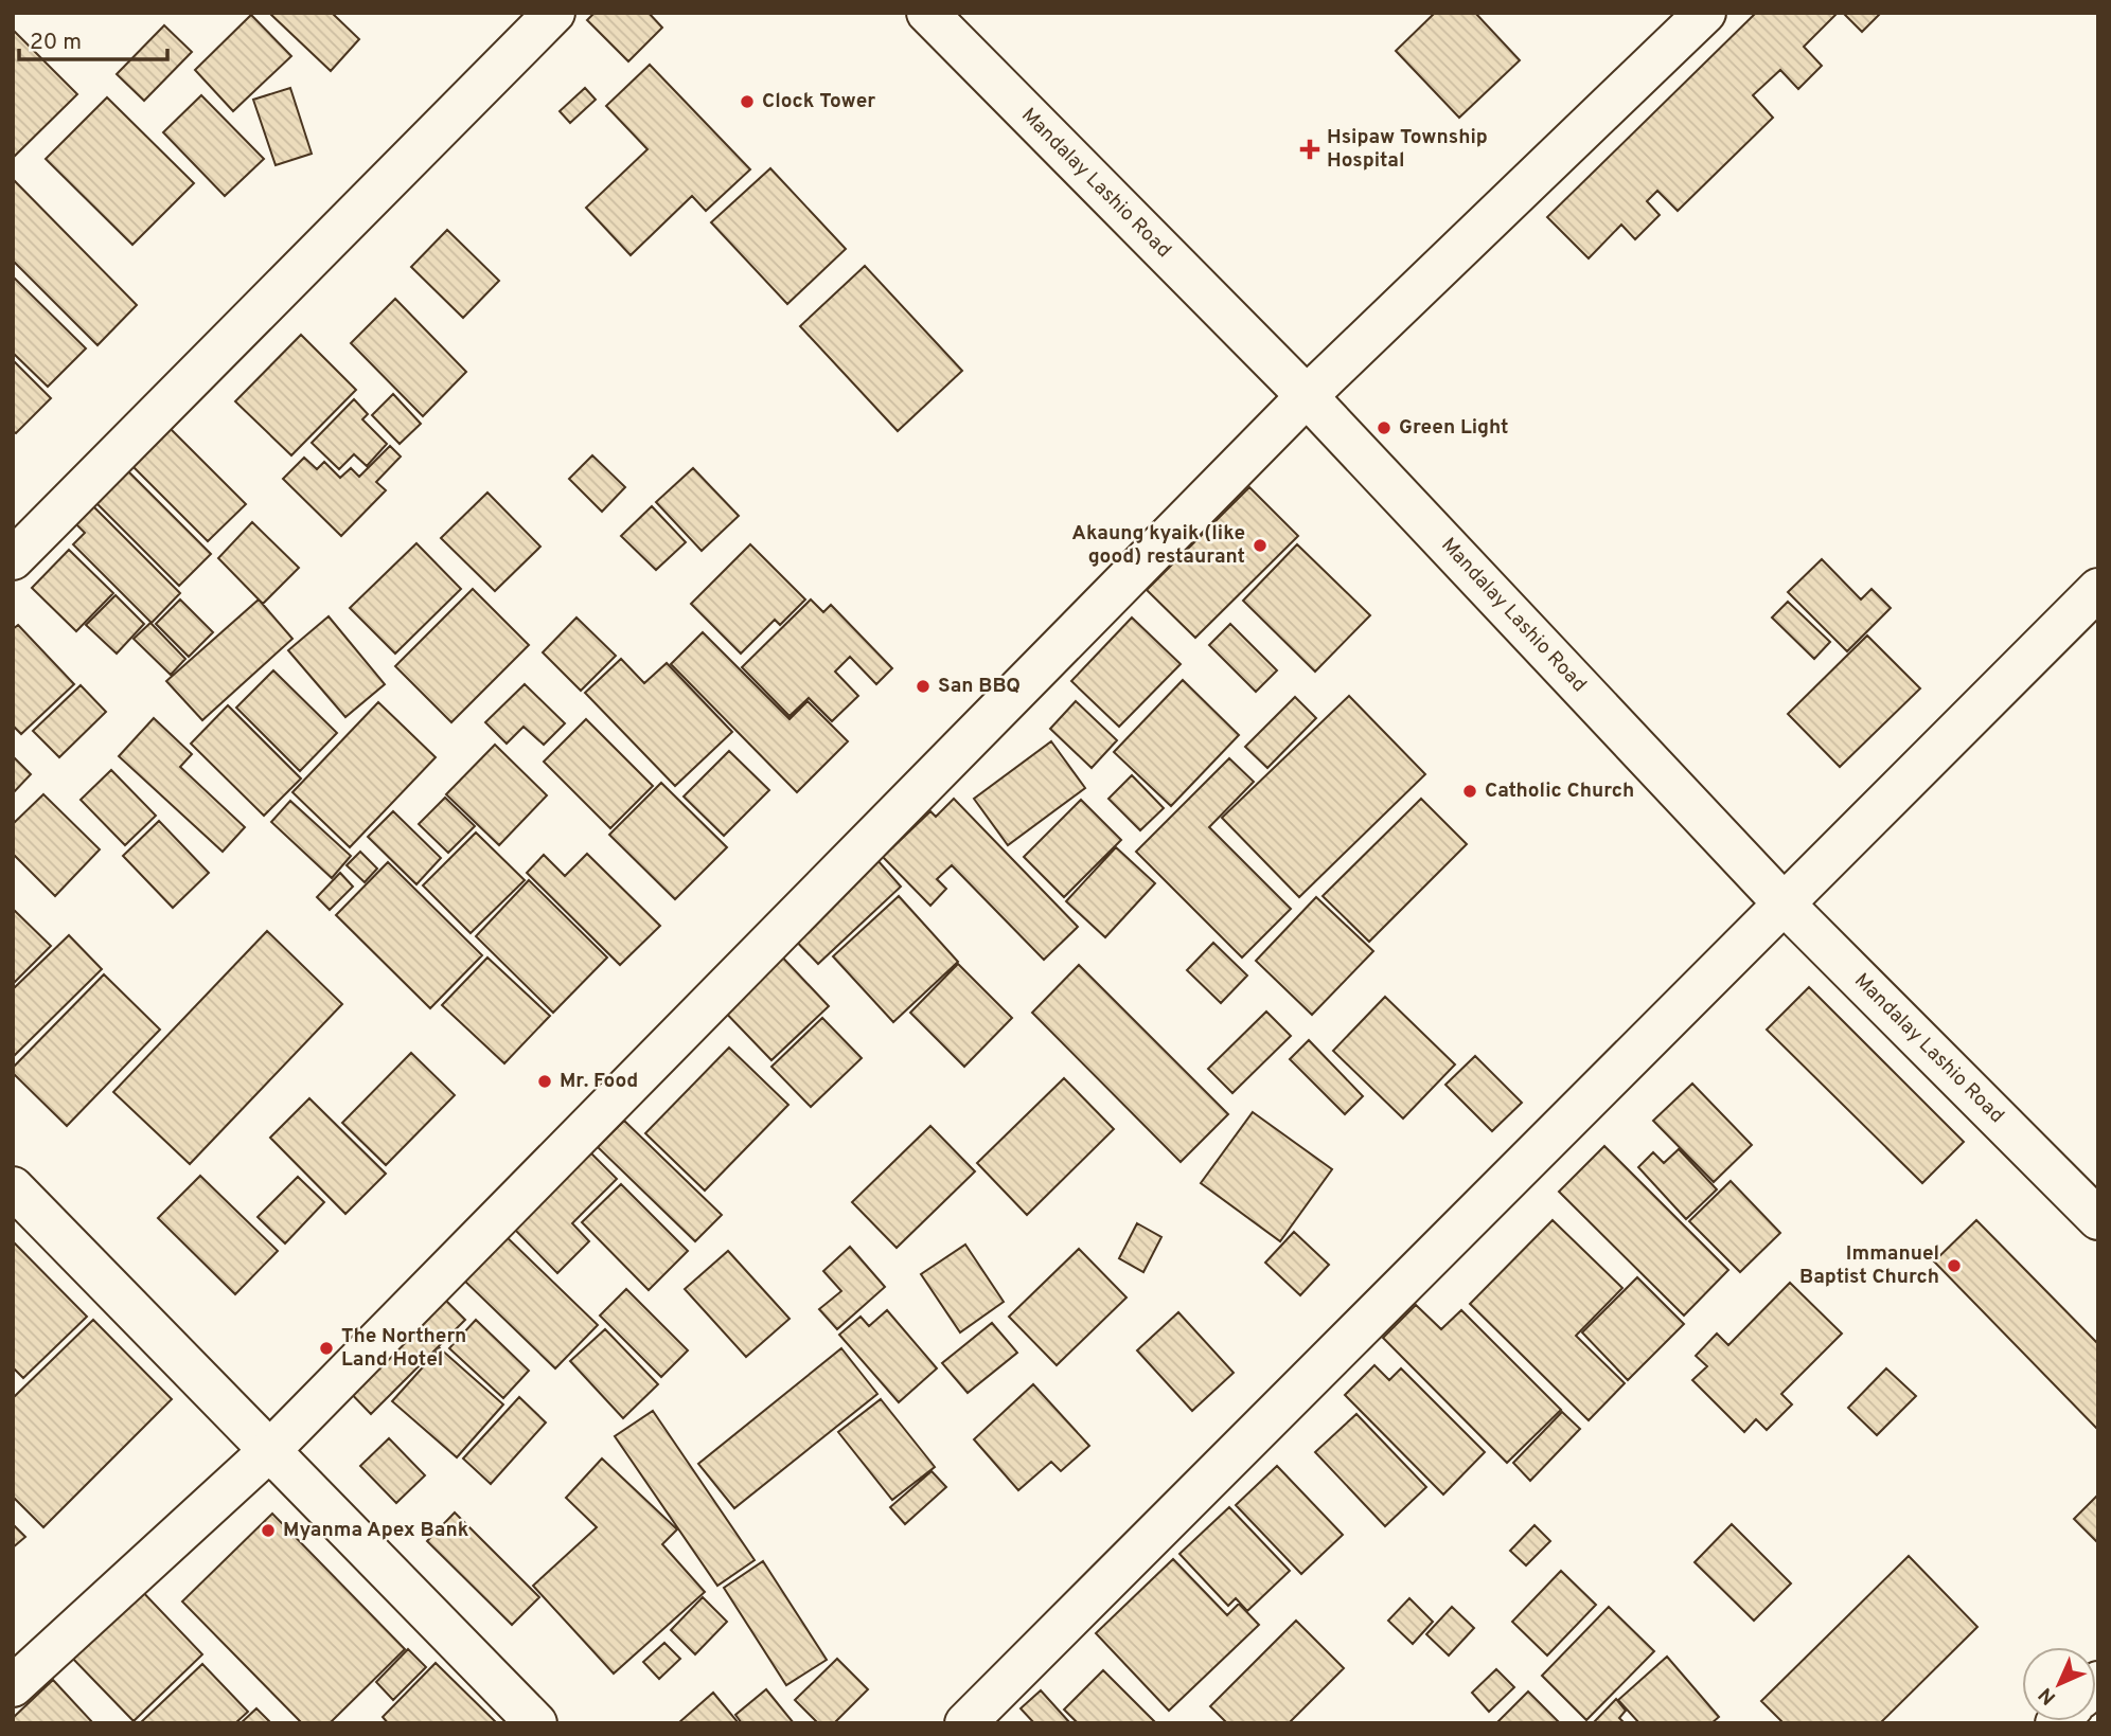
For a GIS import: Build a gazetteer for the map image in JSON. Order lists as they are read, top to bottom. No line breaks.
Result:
{"streets":{"main road":["Mandalay Lashio Road"]},"places":{"other":["Clock Tower","Green Light","Akaung kyaik (like good) restaurant","San BBQ","Catholic Church","Mr. Food","Immanuel Baptist Church","The Northern Land Hotel","Myanma Apex Bank"],"health":["Hsipaw Township Hospital"]},"scale_bar":"20 m","north":"bottom left"}
